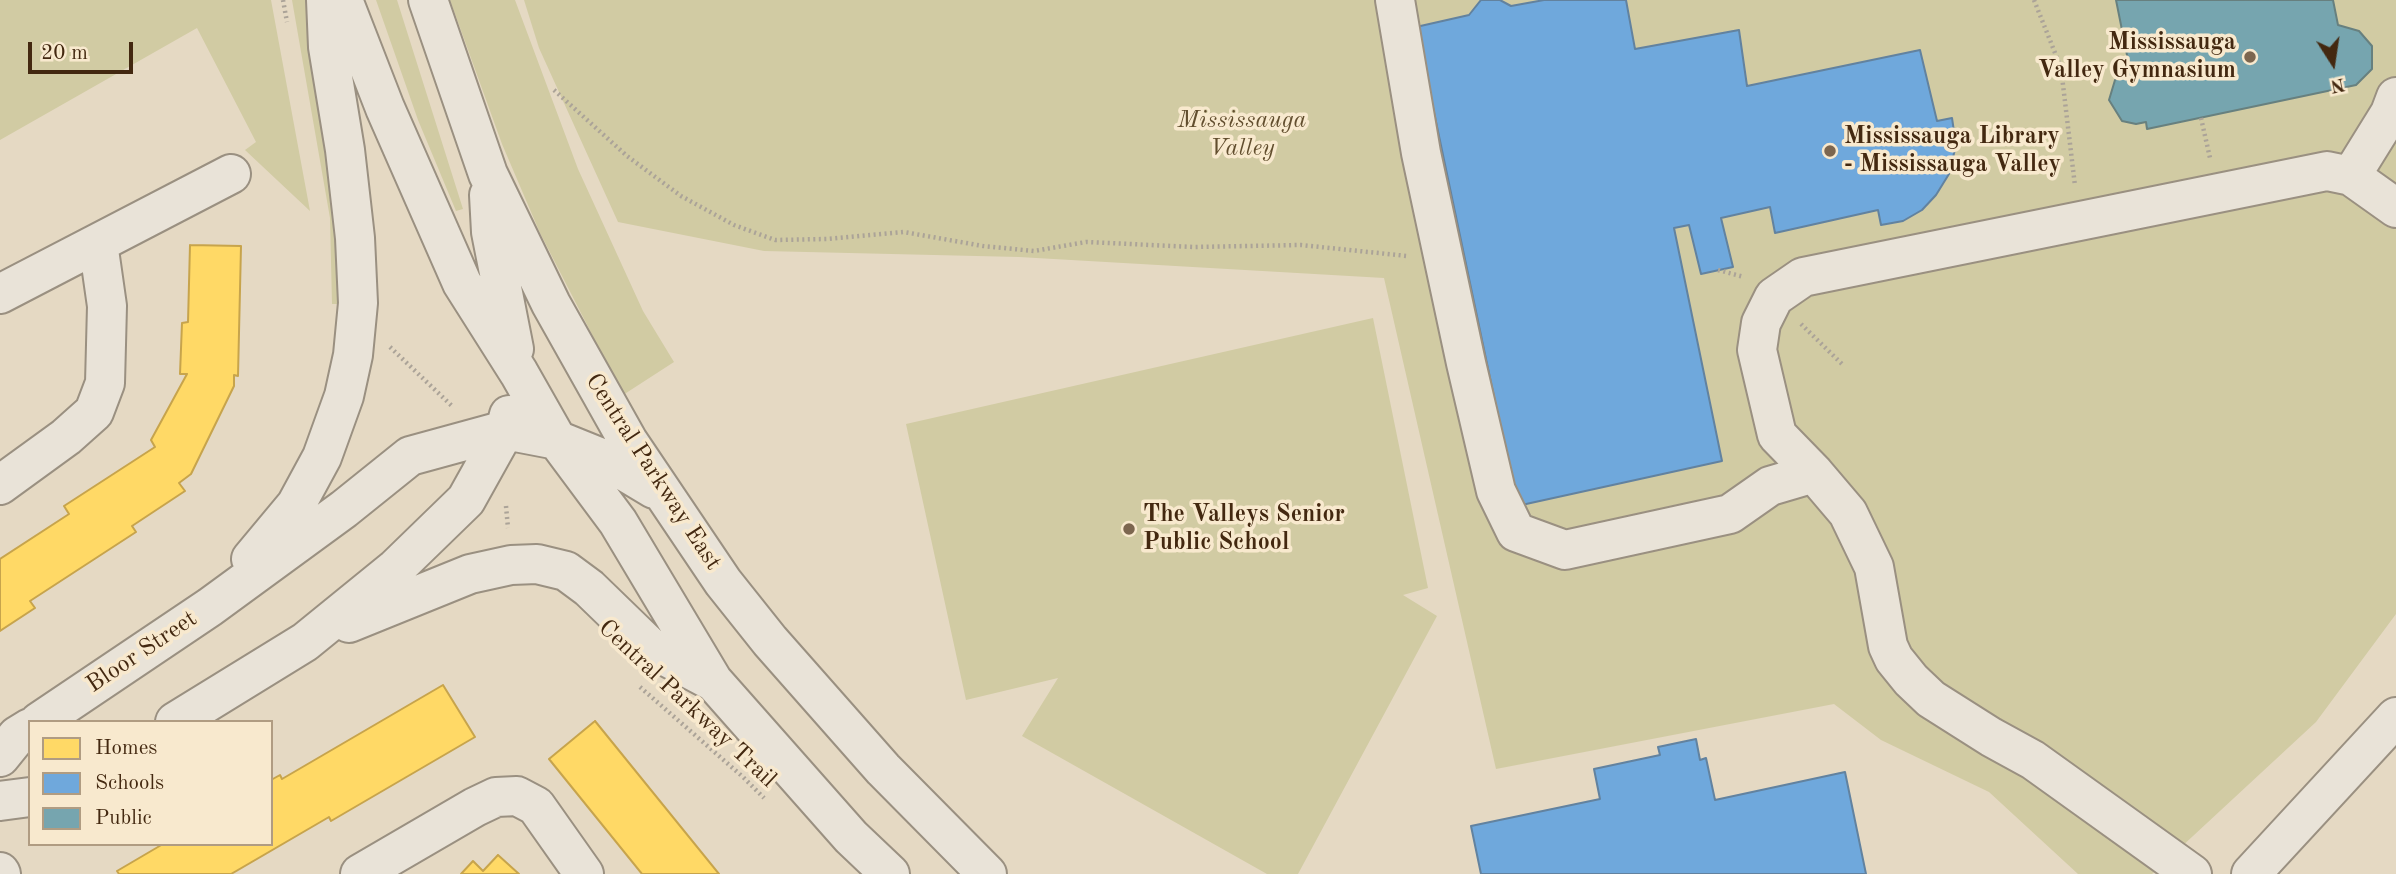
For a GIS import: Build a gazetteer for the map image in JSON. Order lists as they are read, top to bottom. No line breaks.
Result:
{"streets":{"street":["Central Parkway East","Bloor Street"],"path":["Central Parkway Trail"]},"parks":["Mississauga Valley"],"places":["Mississauga Valley Gymnasium","Mississauga Library - Mississauga Valley","The Valleys Senior Public School"],"legend":["Homes","Schools","Public"],"scale_bar":"20 m","north":"bottom"}
